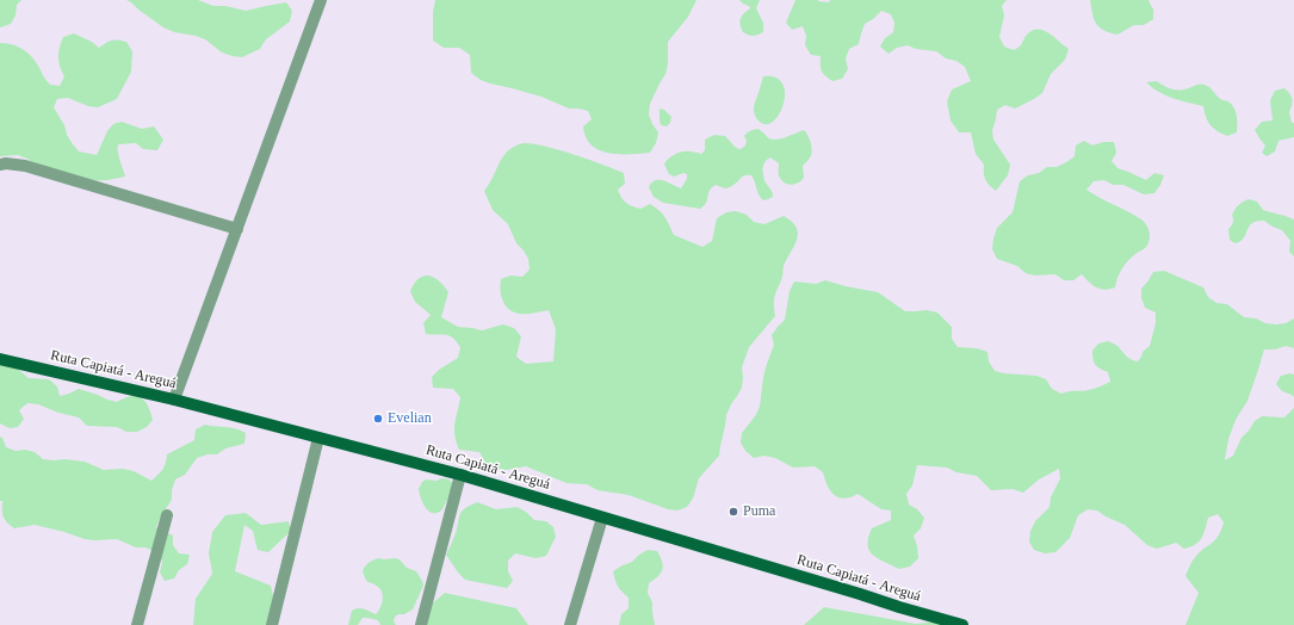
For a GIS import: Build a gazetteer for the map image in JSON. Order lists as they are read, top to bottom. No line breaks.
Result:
{"streets":{"main road":["Ruta Capiatá - Areguá"]},"places":["Evelian","Puma"]}
